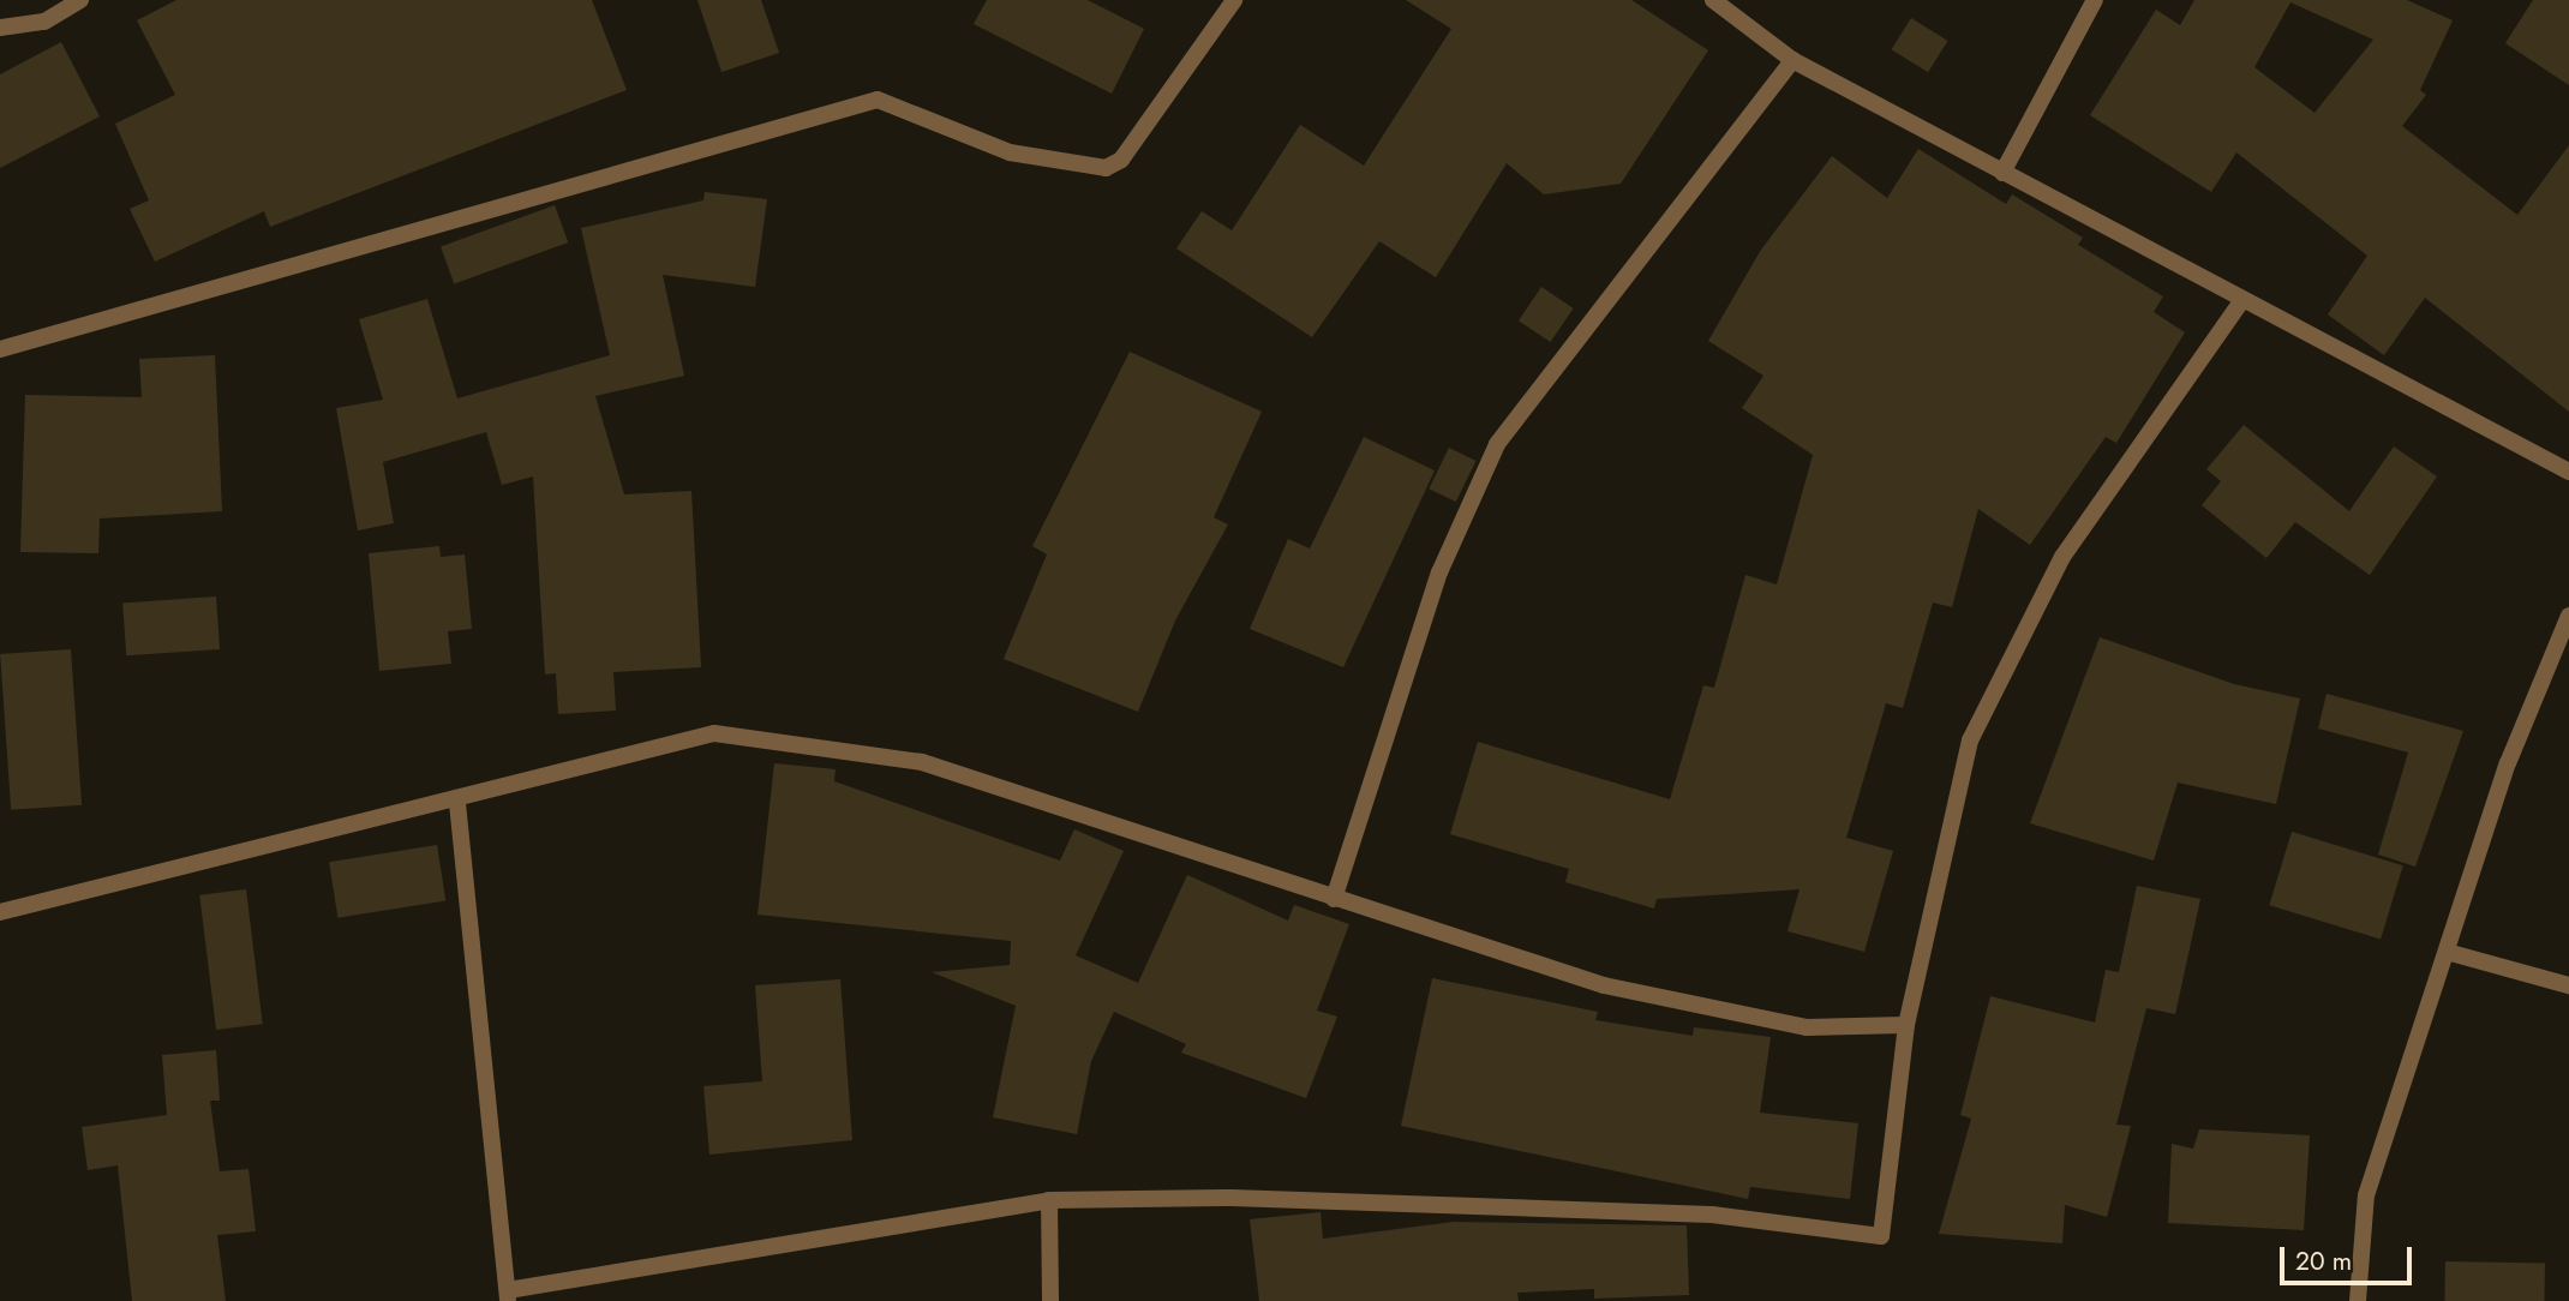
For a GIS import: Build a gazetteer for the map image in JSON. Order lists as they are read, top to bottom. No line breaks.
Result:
{"scale_bar":"20 m"}
